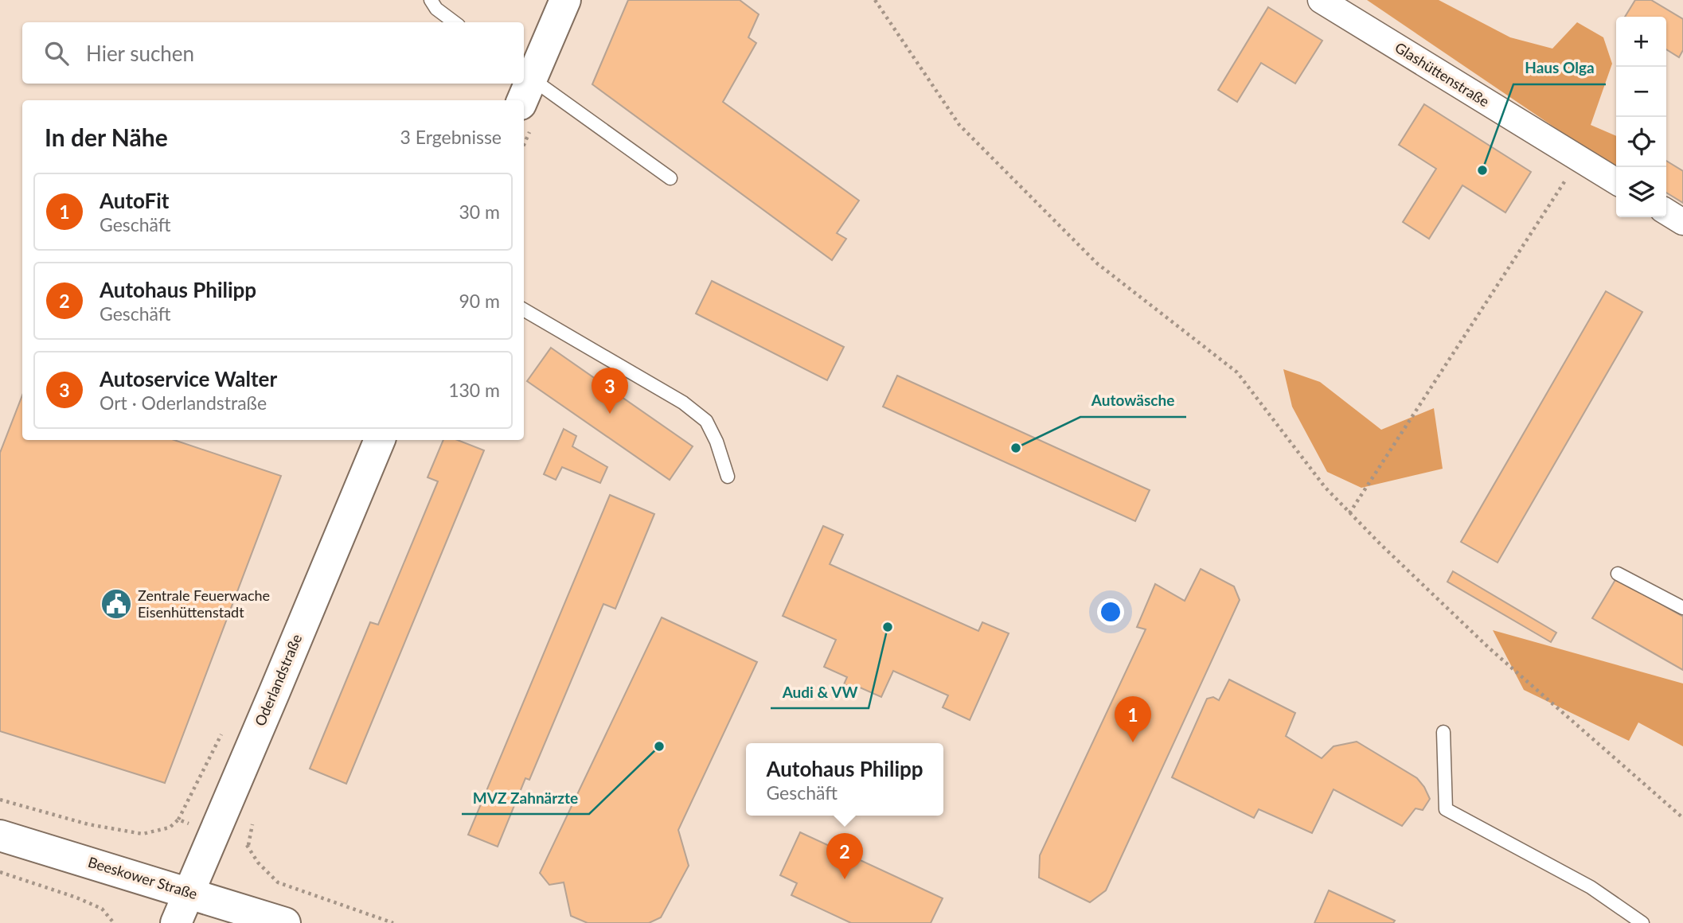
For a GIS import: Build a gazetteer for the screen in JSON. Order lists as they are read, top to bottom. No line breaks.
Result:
{"streets":{"street":["Glashüttenstraße","Oderlandstraße","Beeskower Straße"]},"crossings":[["Oderlandstraße","Beeskower Straße"]],"places":{"other":["Haus Olga","Autowäsche","Audi & VW","MVZ Zahnärzte"],"public building":["Zentrale Feuerwache Eisenhüttenstadt"]},"page":{"map_buttons":["+","−"],"search":"Hier suchen","heading":["In der Nähe","3 Ergebnisse"],"list":[{"mark":"1","name":"AutoFit","note":"Geschäft","value":"30 m"},{"mark":"2","name":"Autohaus Philipp","note":"Geschäft","value":"90 m"},{"mark":"3","name":"Autoservice Walter","note":"Ort · Oderlandstraße","value":"130 m"}],"pins":["3","1","2"],"popup":["Autohaus Philipp","Geschäft"]}}
